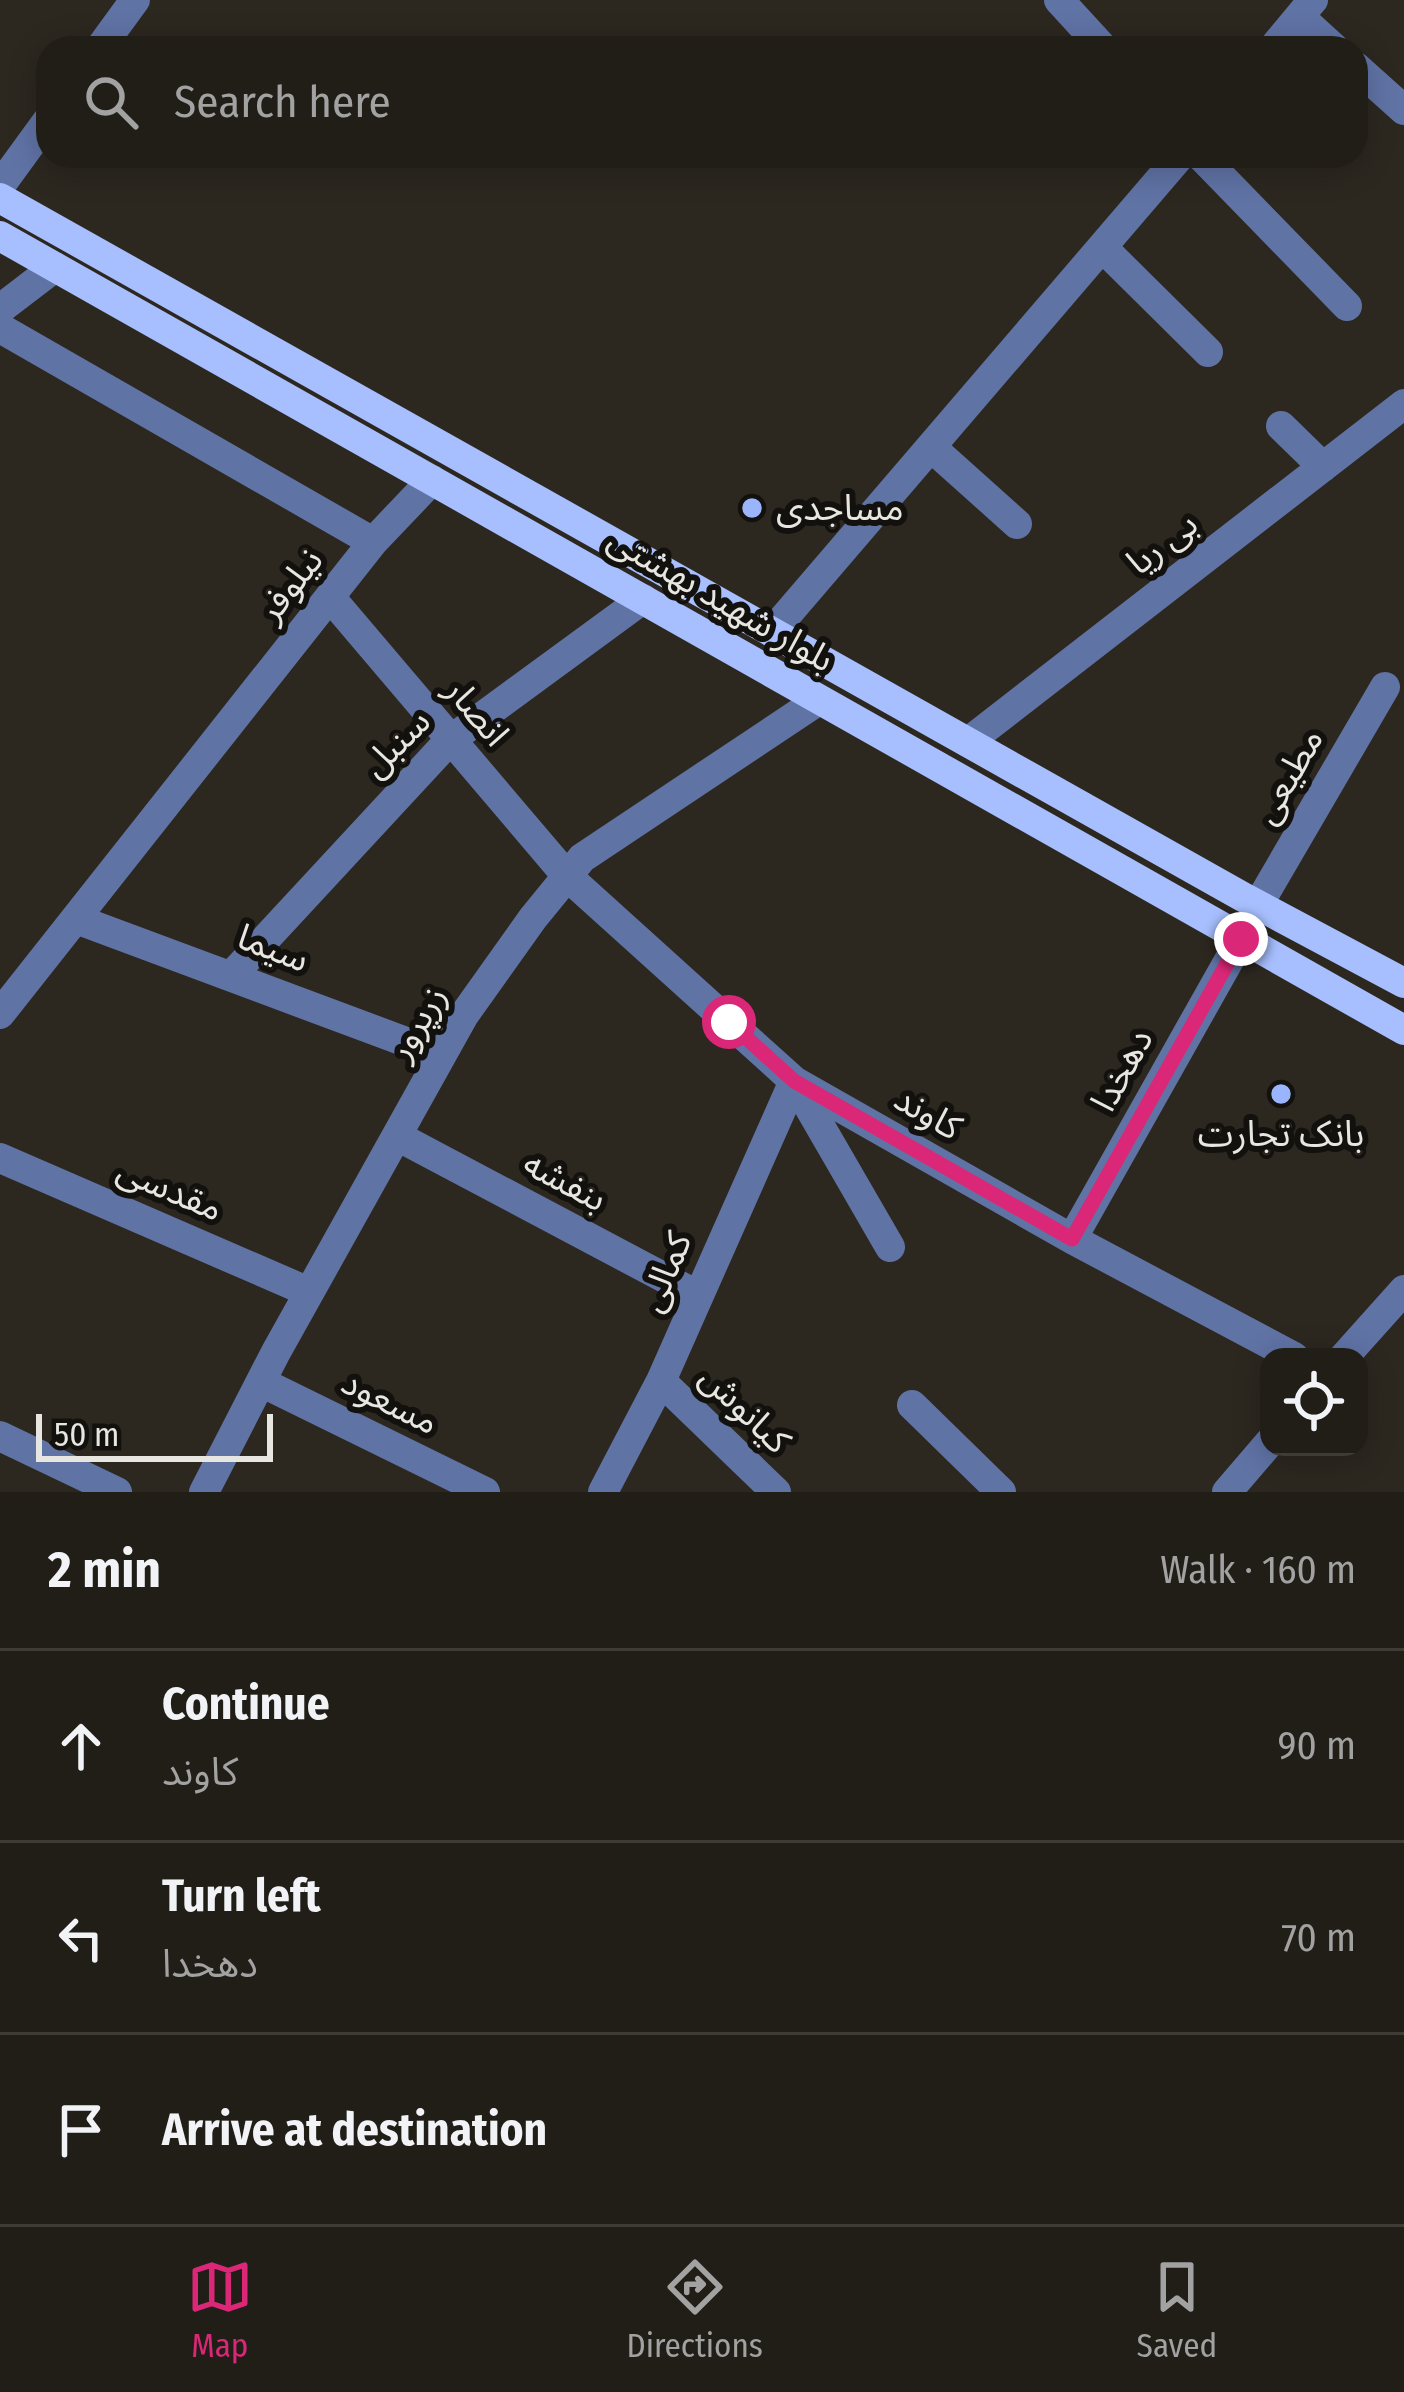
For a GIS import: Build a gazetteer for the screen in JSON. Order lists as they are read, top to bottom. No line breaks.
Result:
{"streets":{"main road":["بلوار شهید بهشتی"],"street":["بی ریا","نیلوفر","انصار","سنبل","مطیعی","سیما","زرپرور","دهخدا","کاوند","بنفشه","مقدسی","کمالی","مسعود","کیانوش"]},"crossings":[["بی ریا","بلوار شهید بهشتی"],["نیلوفر","انصار"],["نیلوفر","سیما"],["بلوار شهید بهشتی","سنبل"],["بلوار شهید بهشتی","مطیعی"],["بلوار شهید بهشتی","زرپرور"],["بلوار شهید بهشتی","دهخدا"],["انصار","سنبل"],["انصار","زرپرور"],["انصار","کاوند"],["سنبل","سیما"],["سیما","زرپرور"],["زرپرور","کاوند"],["زرپرور","بنفشه"],["زرپرور","مقدسی"],["زرپرور","مسعود"],["دهخدا","کاوند"],["کاوند","کمالی"],["بنفشه","کمالی"],["کمالی","کیانوش"]],"places":["مساجدی","بانک تجارت"],"scale_bar":"50 m","page":{"search":"Search here","scale":"50 m","heading":["2 min","Walk · 160 m"],"list":[["Continue","کاوند","90 m"],["Turn left","دهخدا","70 m"],"Arrive at destination"],"nav":["Map","Directions","Saved"]}}
